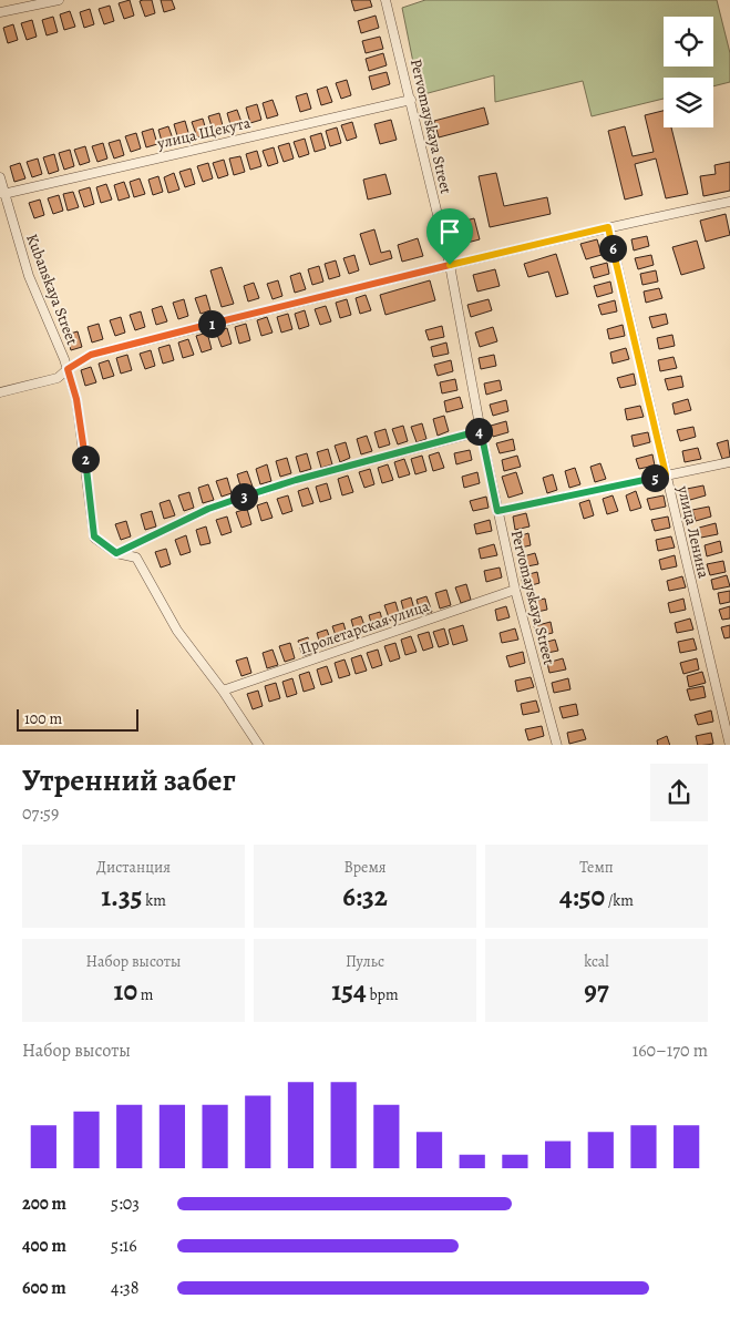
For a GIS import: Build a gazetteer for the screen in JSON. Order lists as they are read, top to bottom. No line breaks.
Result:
{"streets":{"street":["Pervomayskaya Street","улица Щекута","Kubanskaya Street","улица Ленина","Пролетарская улица"]},"crossings":[["Pervomayskaya Street","улица Щекута"],["Pervomayskaya Street","Пролетарская улица"],["улица Щекута","Kubanskaya Street"],["Kubanskaya Street","Пролетарская улица"]],"scale_bar":"100 m","page":{"pins":["6","1","4","2","5","3"],"scale":"100 m","heading":["Утренний забег","07:59"],"stats":[["Дистанция","1.35 km"],["Время","6:32"],["Темп","4:50 /km"],["Набор высоты","10 m"],["Пульс","154 bpm"],["kcal","97"]],"chart":["Набор высоты","160–170 m"],"list":[{"name":"200 m","note":"5:03"},{"name":"400 m","note":"5:16"},{"name":"600 m","note":"4:38"}]}}
